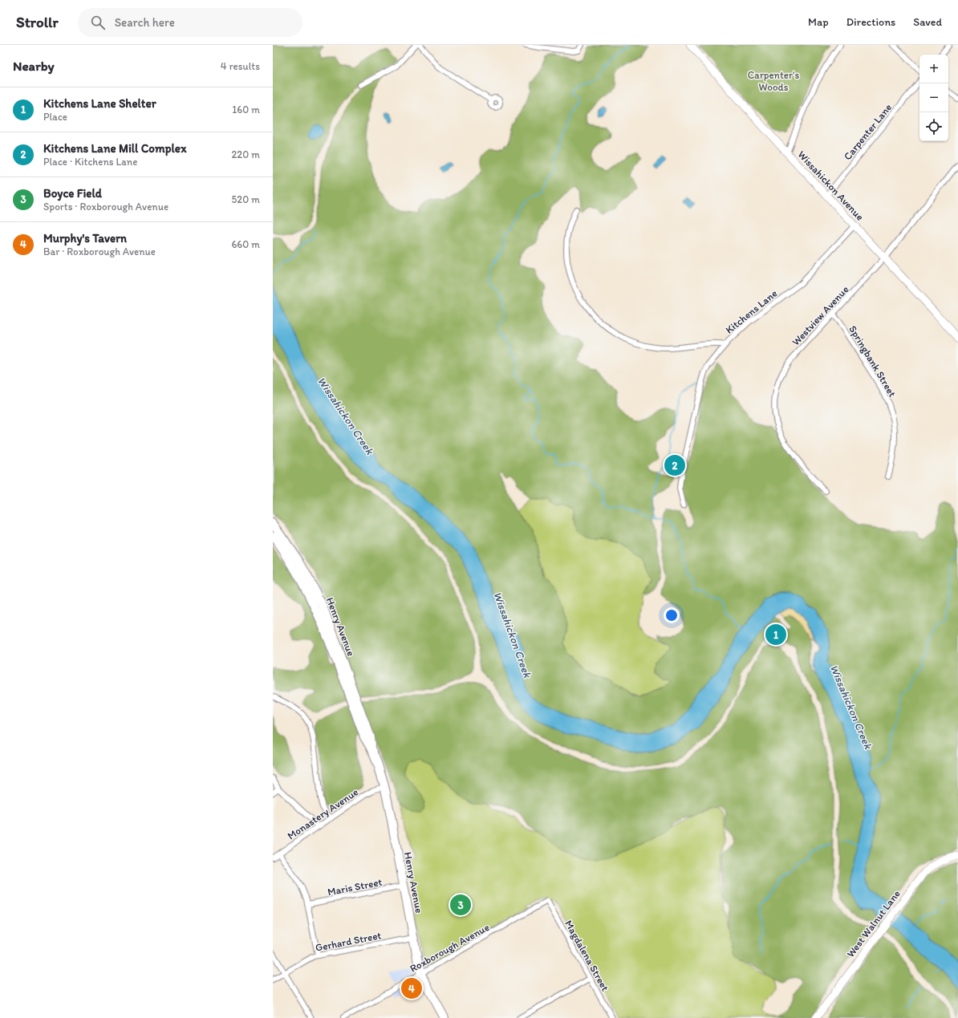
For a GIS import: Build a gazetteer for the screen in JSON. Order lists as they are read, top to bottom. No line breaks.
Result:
{"streets":{"main road":["Henry Avenue"],"street":["Carpenter Lane","Wissahickon Avenue","Kitchens Lane","Westview Avenue","Springbank Street","Monastery Avenue","Maris Street","West Walnut Lane","Gerhard Street","Roxborough Avenue","Magdalena Street"]},"crossings":[["Carpenter Lane","Wissahickon Avenue"],["Wissahickon Avenue","Kitchens Lane"],["Wissahickon Avenue","Westview Avenue"],["Westview Avenue","Springbank Street"],["Henry Avenue","Monastery Avenue"],["Henry Avenue","Maris Street"],["Henry Avenue","Gerhard Street"],["Henry Avenue","Roxborough Avenue"],["Roxborough Avenue","Magdalena Street"]],"water":["Wissahickon Creek"],"parks":["Carpenter's Woods"],"page":{"header":"Strollr","search":"Search here","nav":["Map","Directions","Saved"],"heading":["Nearby","4 results"],"map_buttons":["+","−"],"list":[{"mark":"1","name":"Kitchens Lane Shelter","note":"Place","value":"160 m"},{"mark":"2","name":"Kitchens Lane Mill Complex","note":"Place · Kitchens Lane","value":"220 m"},{"mark":"3","name":"Boyce Field","note":"Sports · Roxborough Avenue","value":"520 m"},{"mark":"4","name":"Murphy's Tavern","note":"Bar · Roxborough Avenue","value":"660 m"}],"pins":["2","1","3","4"]}}
